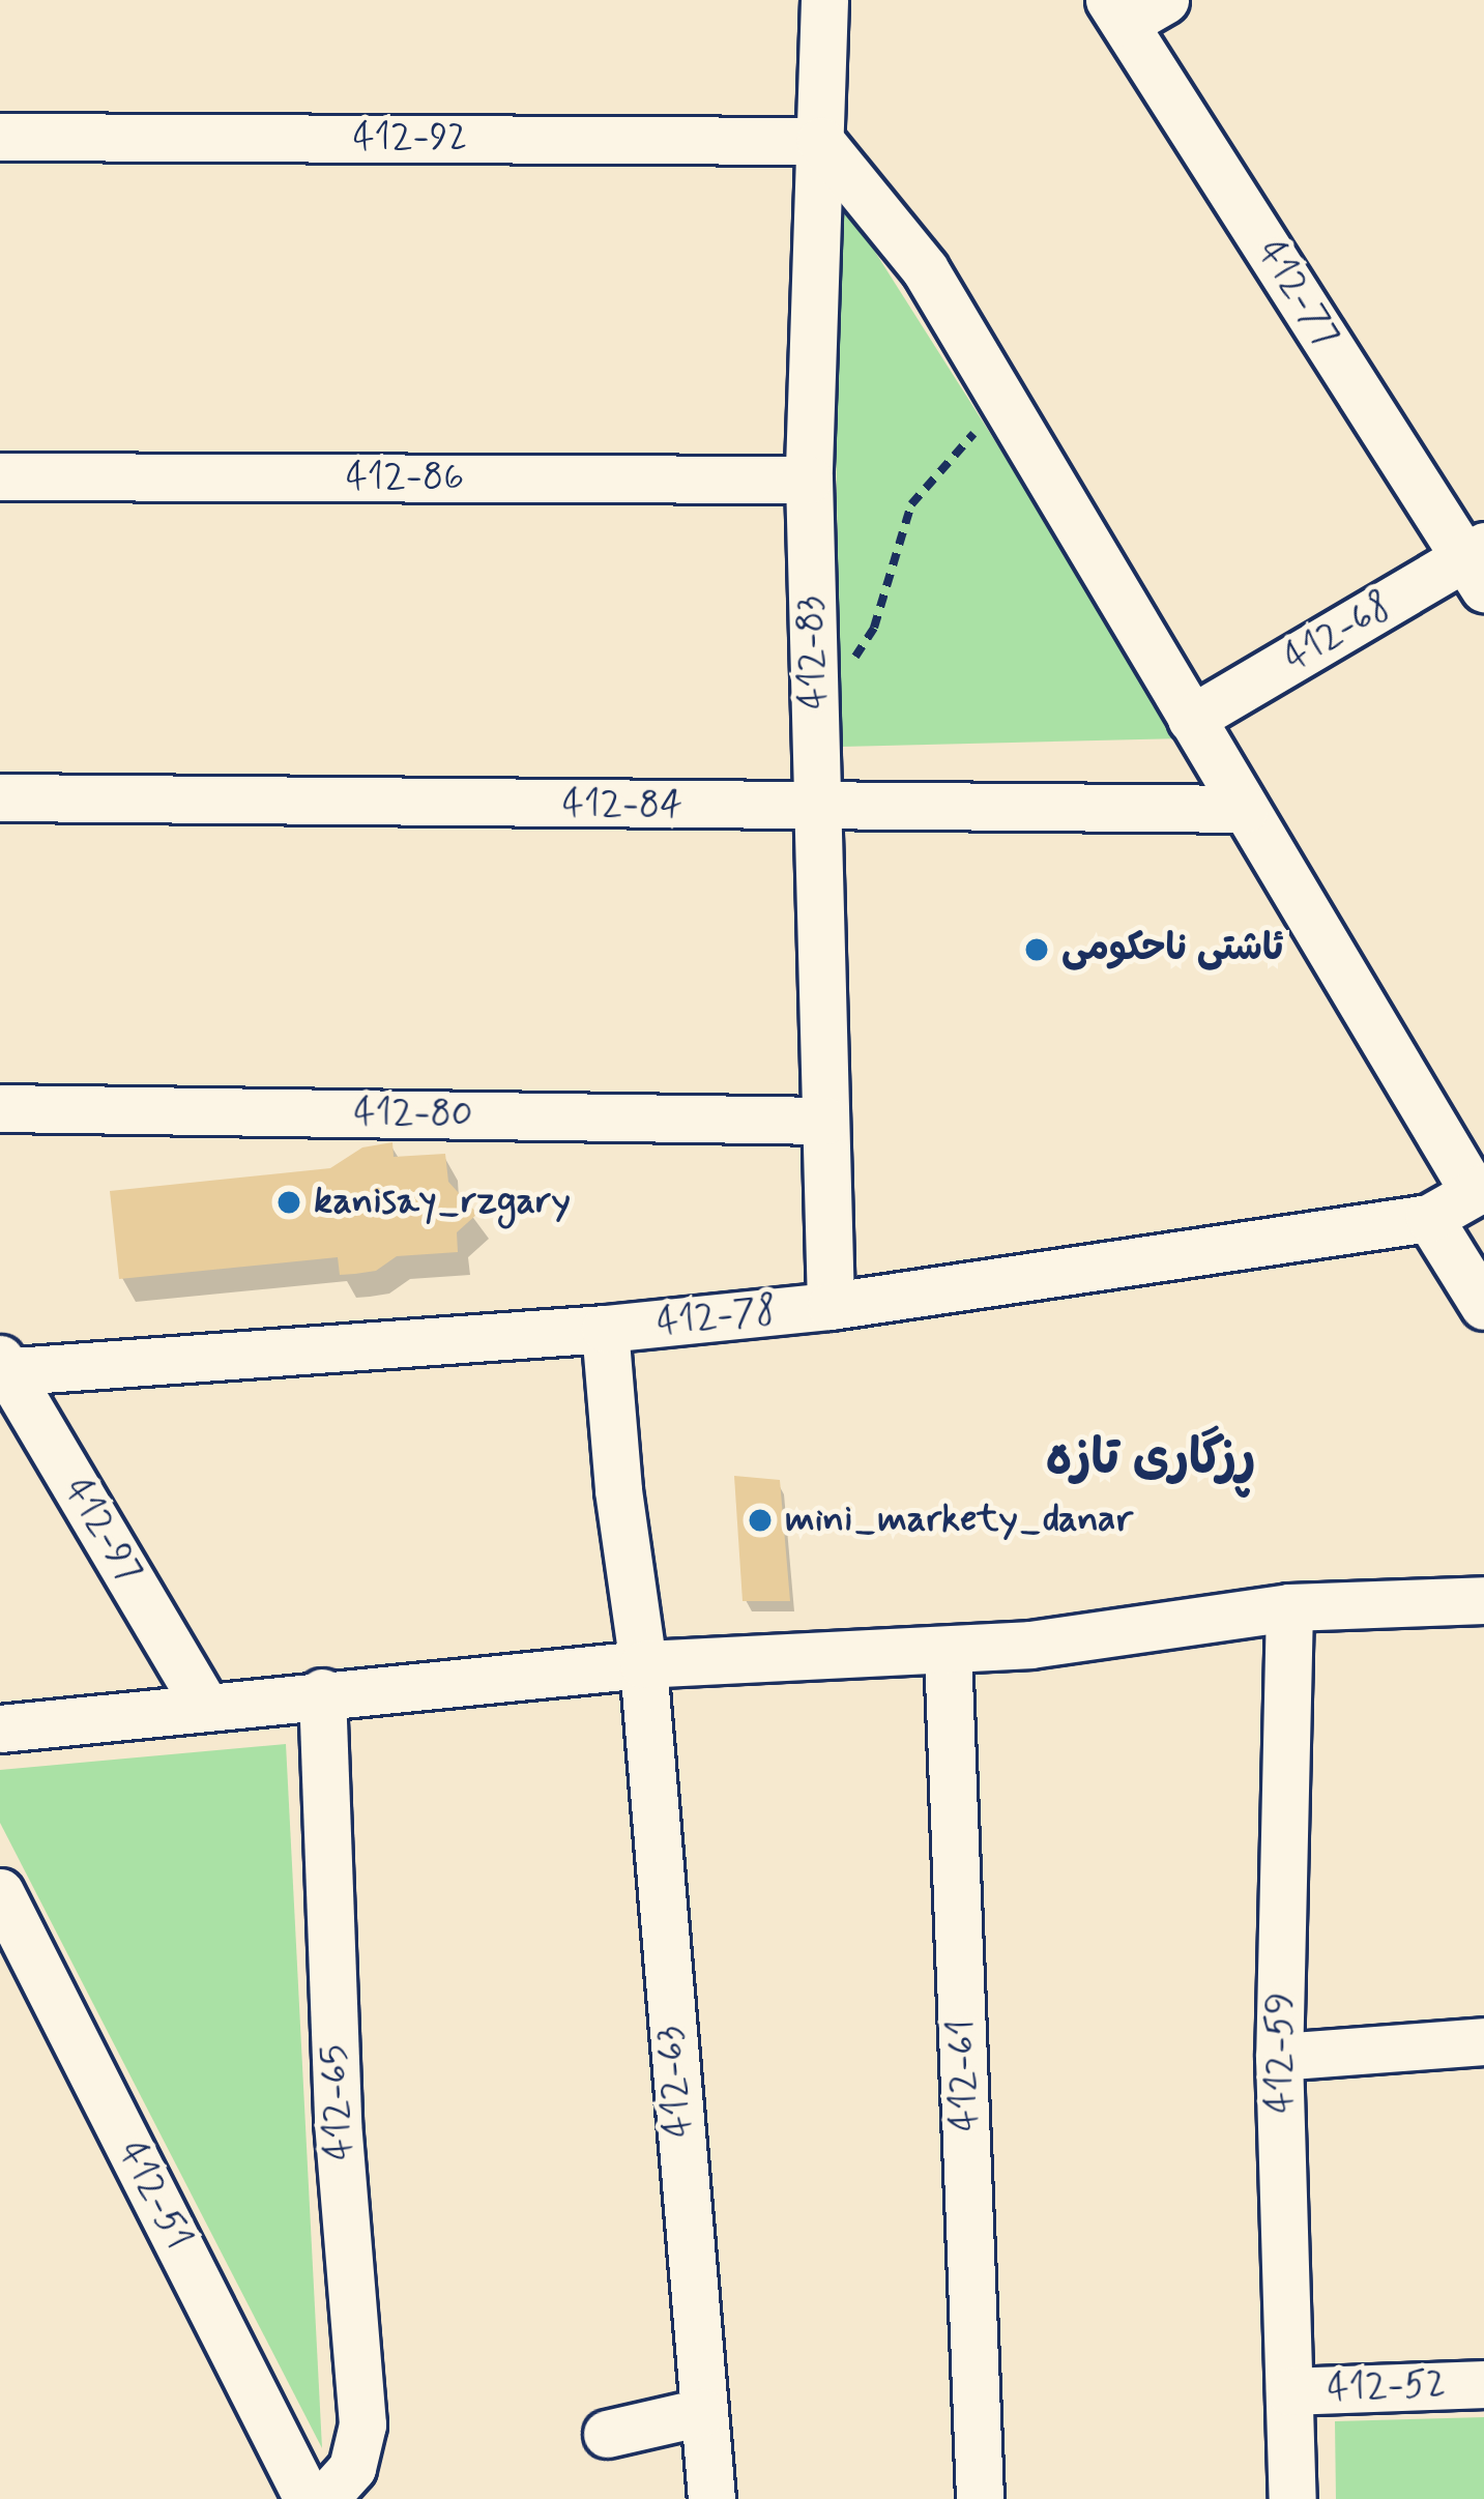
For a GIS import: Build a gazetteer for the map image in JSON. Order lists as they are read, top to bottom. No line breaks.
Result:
{"streets":{"street":["412-92","412-77","412-86","412-68","412-83","412-84","412-80","412-78","412-97","412-59","412-61","412-63","412-65","412-51","412-52"]},"crossings":[["412-92","412-83"],["412-77","412-68"],["412-86","412-83"],["412-83","412-84"],["412-83","412-80"],["412-83","412-78"],["412-78","412-97"],["412-59","412-52"]],"districts":["ڕزگاری تازە"],"places":["ئاشتی ناحکومی","kanisay_rzgary","mini_markety_danar"]}
